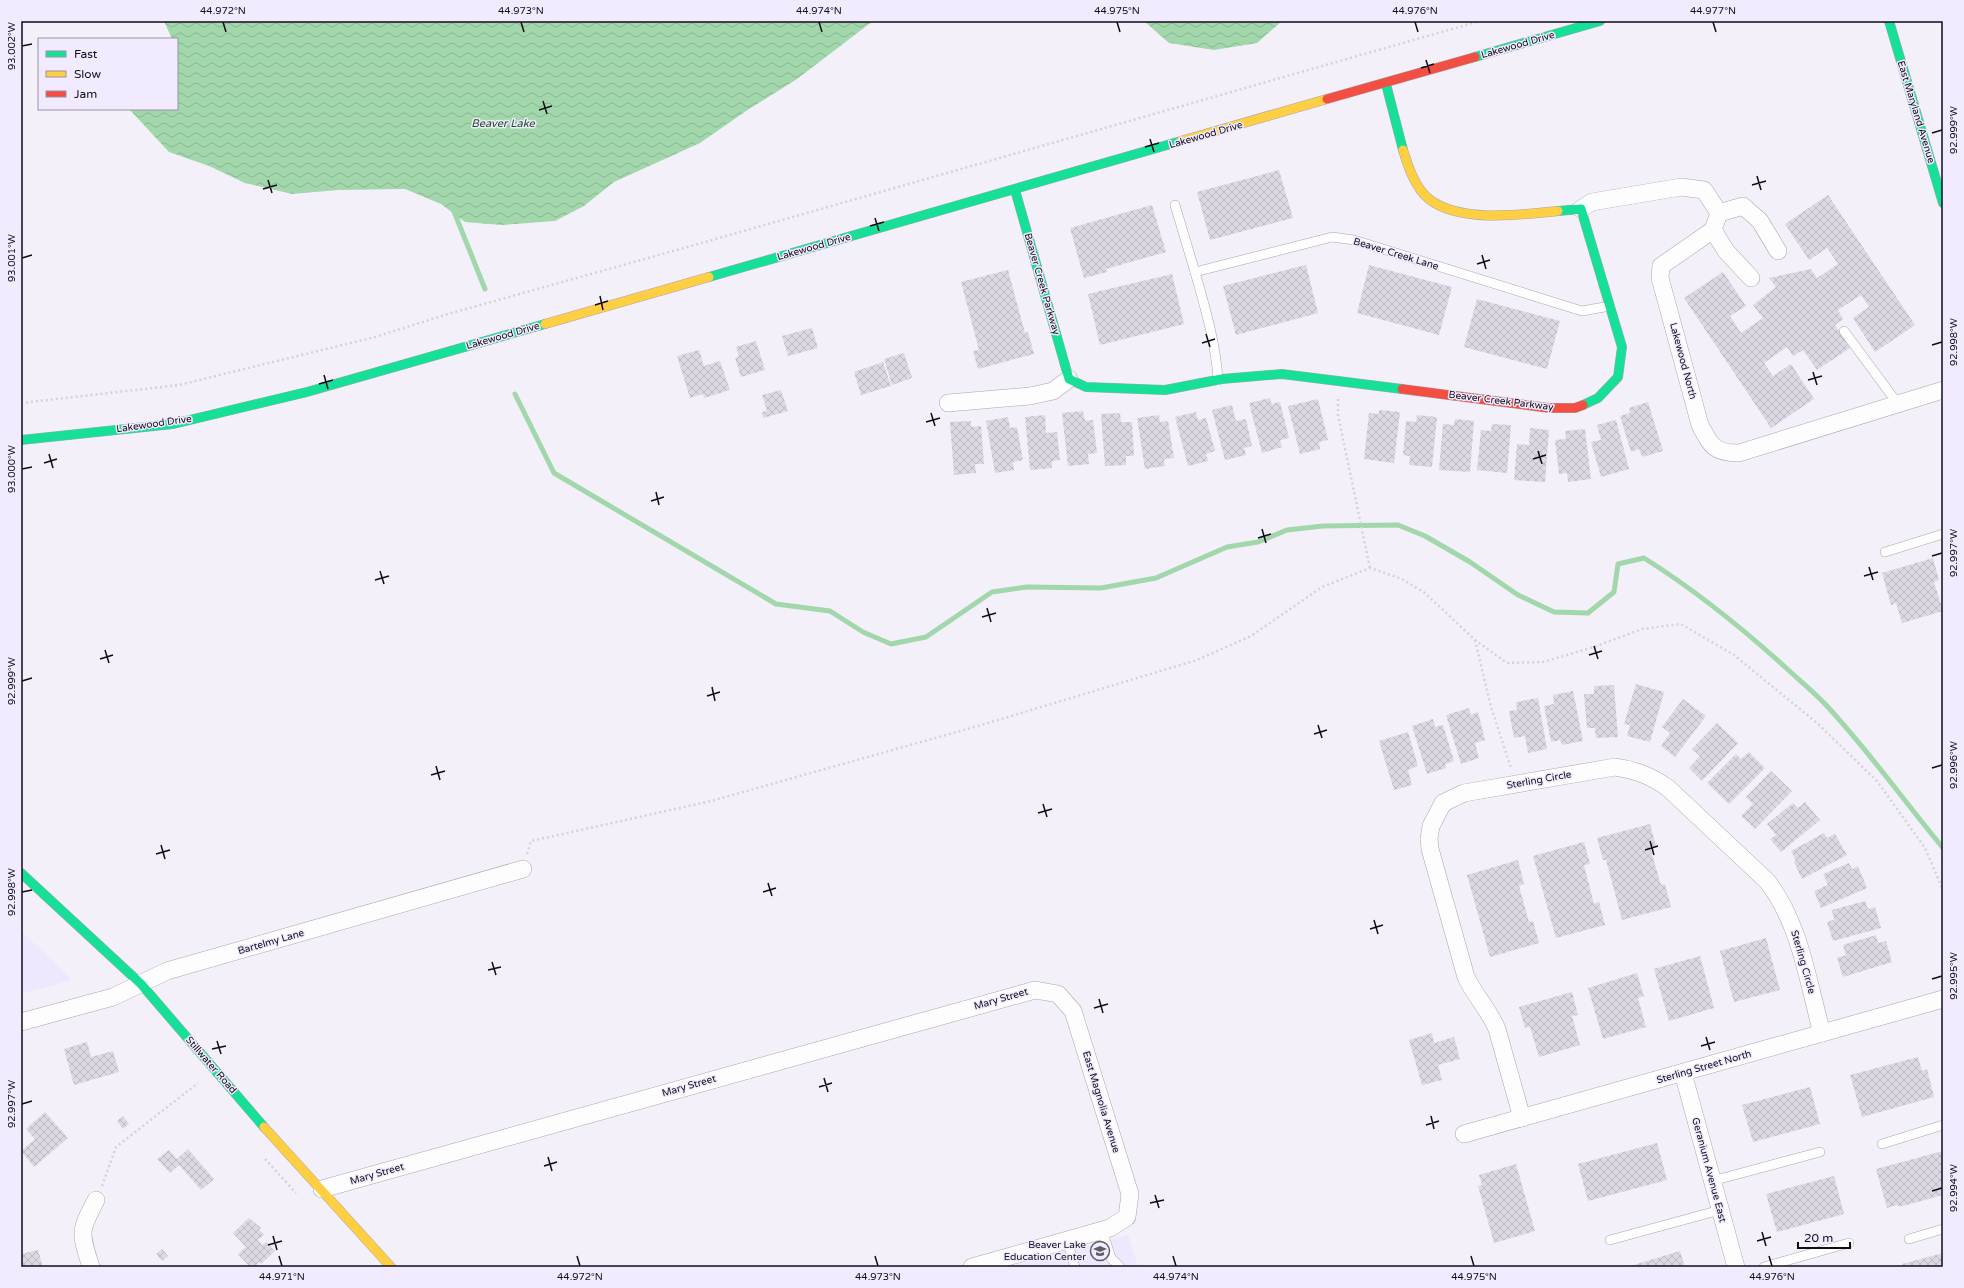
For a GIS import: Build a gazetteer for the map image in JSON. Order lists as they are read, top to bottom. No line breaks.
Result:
{"streets":{"street":["Lakewood Drive","East Maryland Avenue","Beaver Creek Parkway","Lakewood North","Sterling Circle","Bartelmy Lane","Mary Street","Stillwater Road","Sterling Street North","East Magnolia Avenue","Geranium Avenue East"],"lane":["Beaver Creek Lane"]},"crossings":[["Lakewood Drive","Beaver Creek Parkway"],["Beaver Creek Lane","Beaver Creek Parkway"],["Sterling Circle","Sterling Street North"],["Bartelmy Lane","Stillwater Road"],["Mary Street","Stillwater Road"],["Mary Street","East Magnolia Avenue"],["Sterling Street North","Geranium Avenue East"]],"water":["Beaver Lake"],"places":{"school or university":["Beaver Lake Education Center"]},"legend":["Fast","Slow","Jam"],"scale_bar":"20 m","coordinates":["44.972°N","44.973°N","44.974°N","44.975°N","44.976°N","44.977°N","93.002°W","92.999°W","93.001°W","92.998°W","93.000°W","92.997°W","92.996°W","92.995°W","92.994°W","44.971°N"]}
